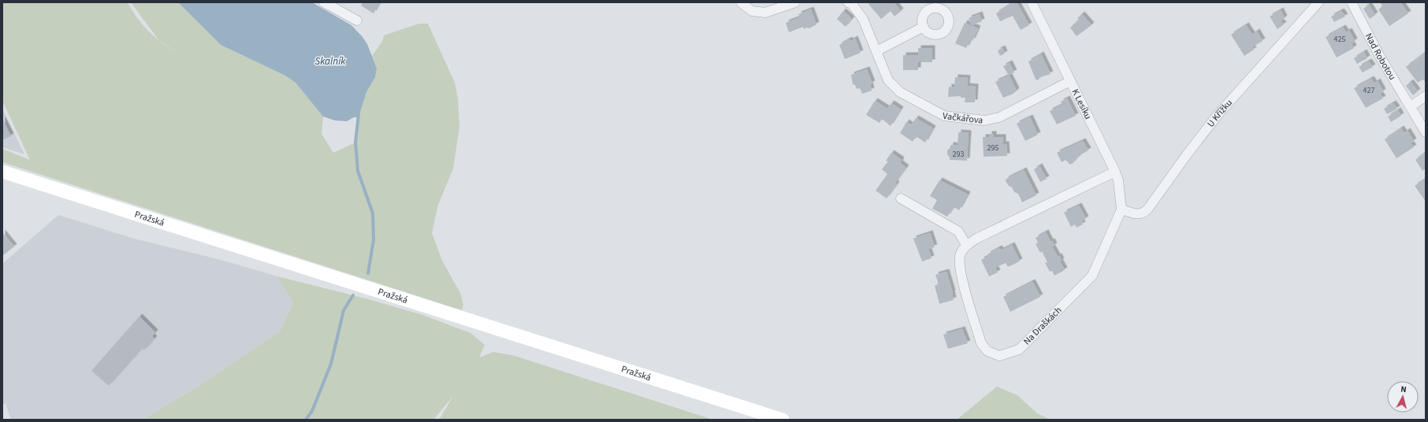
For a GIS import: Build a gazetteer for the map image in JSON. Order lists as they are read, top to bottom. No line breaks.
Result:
{"streets":{"main road":["Pražská"],"street":["Nad Robotou","K Lesíku","U Křížku","Vačkářova","Na Draškách"]},"crossings":[["K Lesíku","U Křížku"],["K Lesíku","Vačkářova"],["K Lesíku","Na Draškách"],["U Křížku","Na Draškách"]],"water":["Skalník"],"house_numbers":["425","427","295","293"],"north":"top"}
